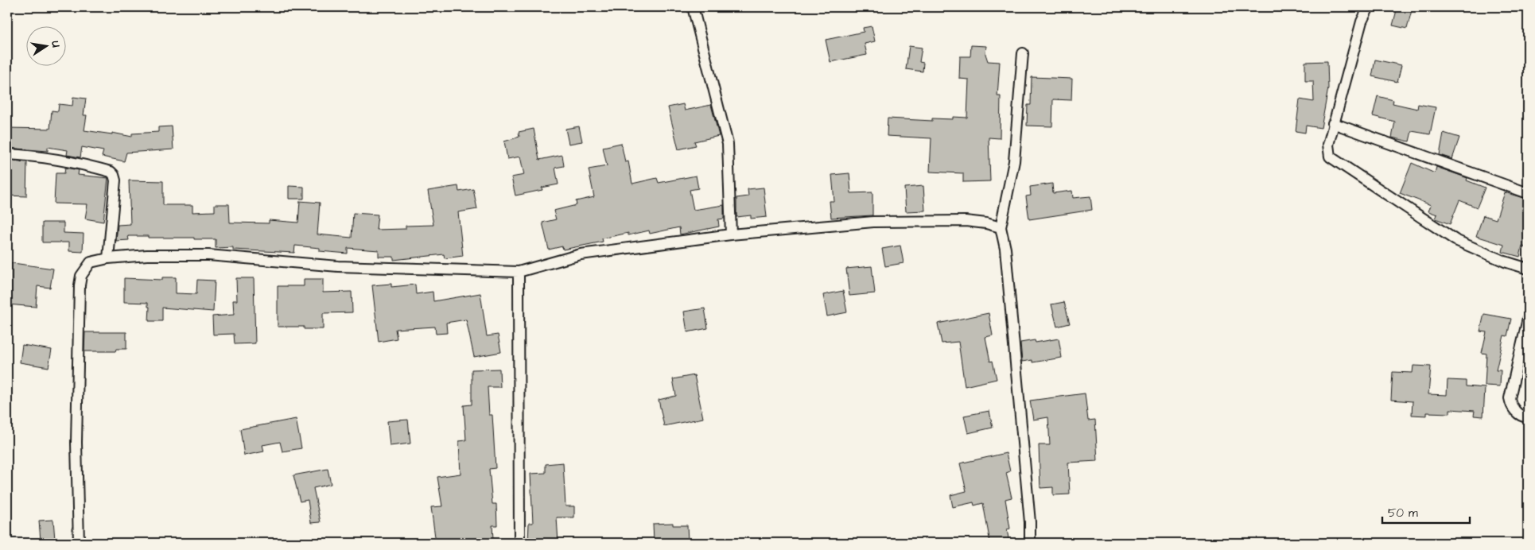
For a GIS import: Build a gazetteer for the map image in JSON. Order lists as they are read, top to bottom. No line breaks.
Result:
{"scale_bar":"50 m","north":"right"}
